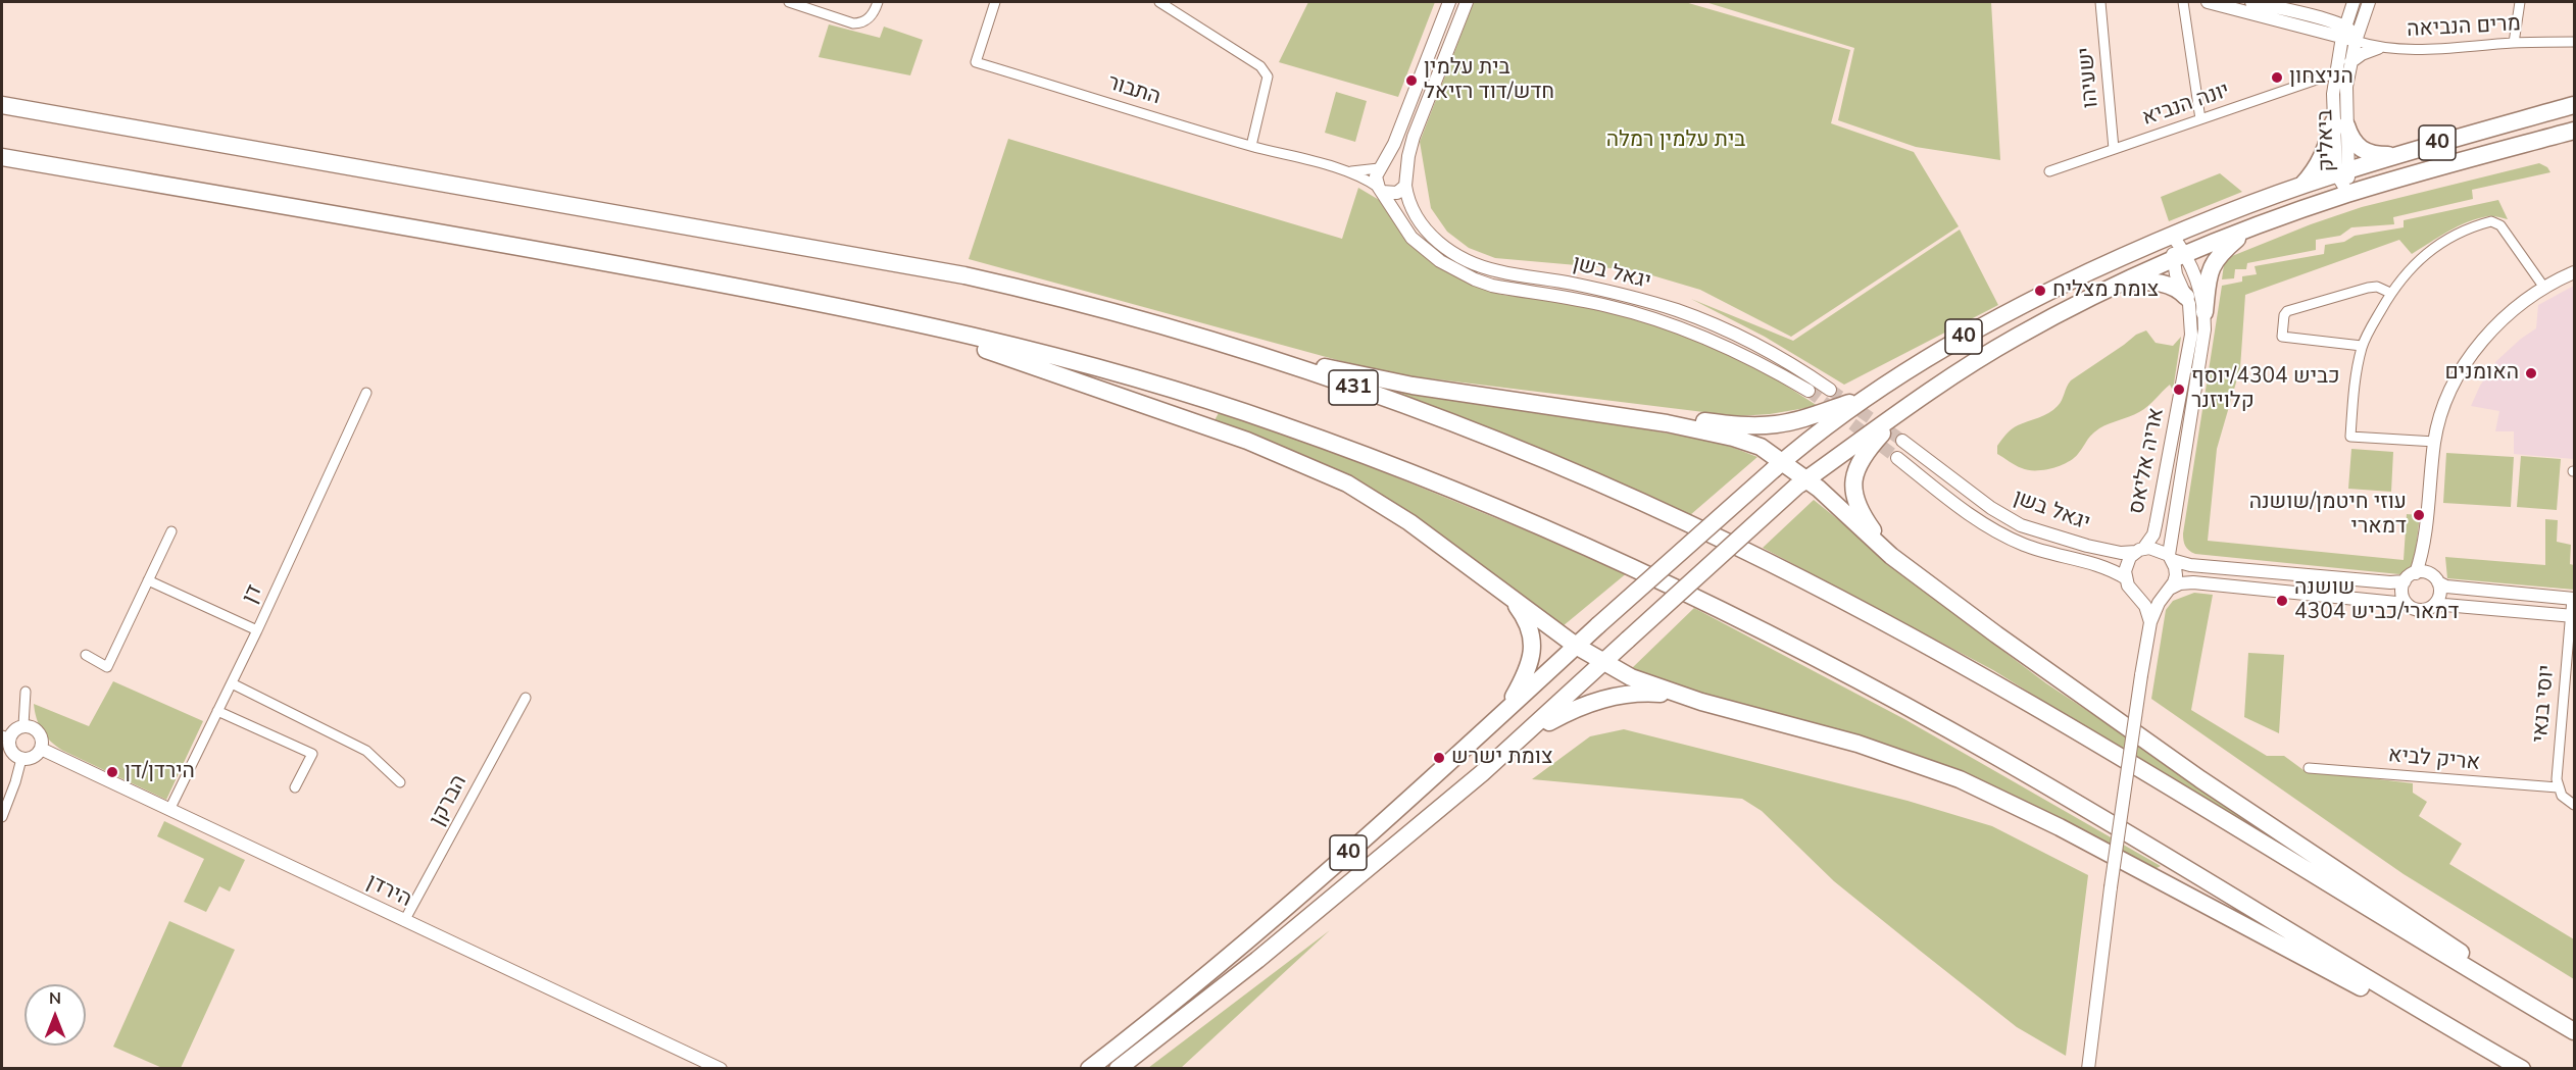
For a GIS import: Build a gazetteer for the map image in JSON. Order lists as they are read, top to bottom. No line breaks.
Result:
{"streets":{"highway":["40","431"],"main road":["ביאליק","יגאל בשן","אריה אליאס","הירדן"],"street":["מרים הנביאה","ישעיהו","התבור","יונה הנביא","דן","יוסי בנאי","אריק לביא","הברקן"]},"crossings":[["מרים הנביאה","ביאליק"],["ישעיהו","יונה הנביא"],["התבור","יגאל בשן"],["יונה הנביא","ביאליק"],["ביאליק","40"],["40","אריה אליאס"],["יגאל בשן","אריה אליאס"],["דן","הירדן"],["יוסי בנאי","אריק לביא"],["הברקן","הירדן"]],"parks":["בית עלמין רמלה"],"places":["הניצחון","בית עלמין חדש/דוד רזיאל","צומת מצליח","האומנים","כביש 4304/יוסף קלויזנר","עוזי חיטמן/שושנה דמארי","שושנה דמארי/כביש 4304","צומת ישרש","הירדן/דן"],"north":"top"}
